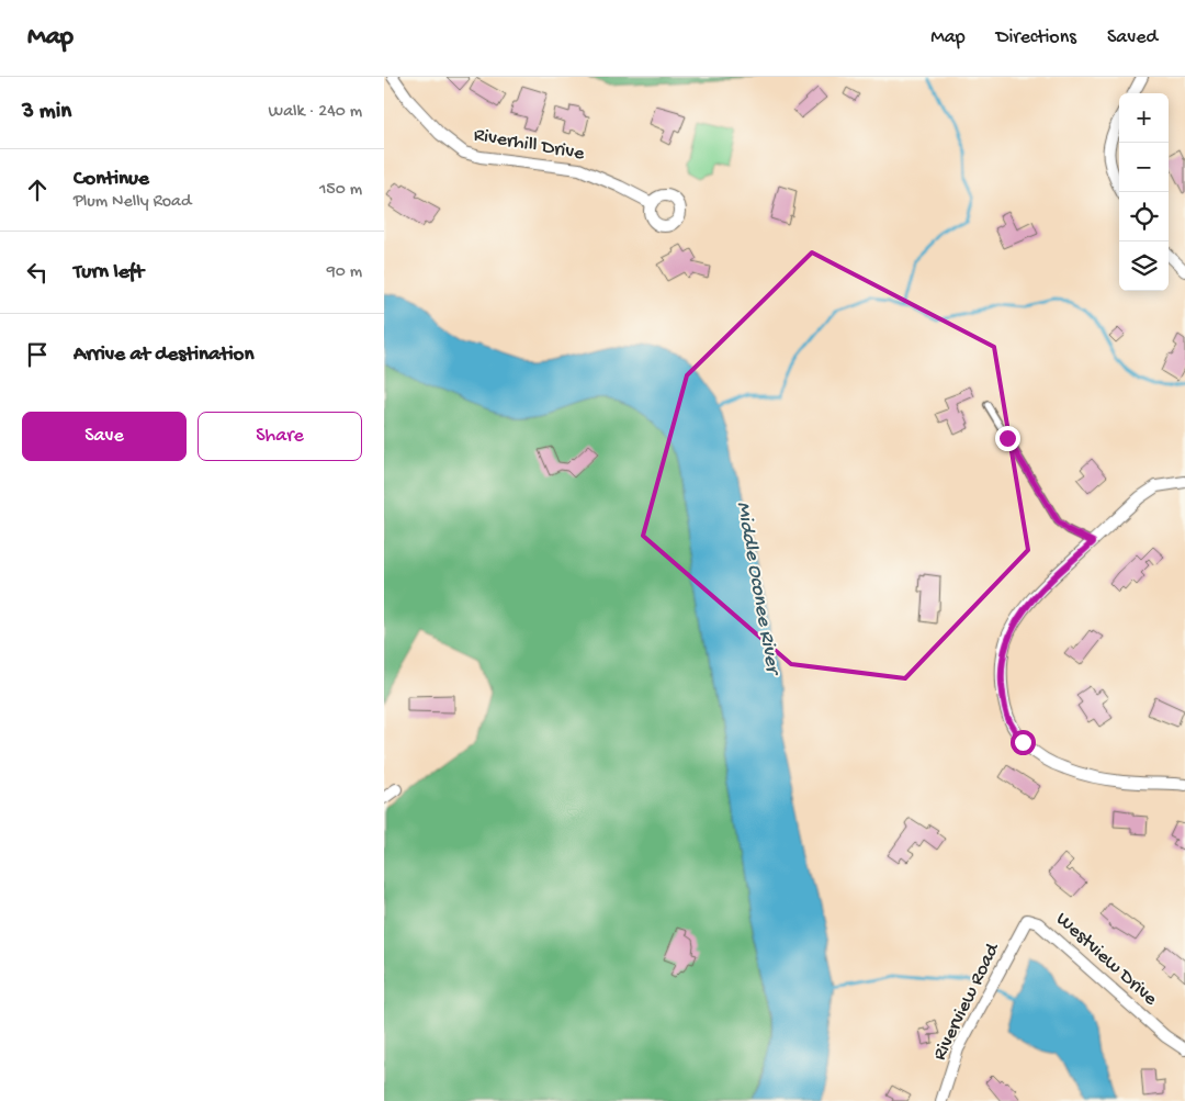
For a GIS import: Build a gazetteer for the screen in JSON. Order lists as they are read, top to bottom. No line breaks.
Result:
{"streets":{"street":["Riverhill Drive","Westview Drive","Riverview Road"]},"crossings":[["Westview Drive","Riverview Road"]],"water":["Middle Oconee River"],"page":{"header":"Map","nav":["Map","Directions","Saved"],"heading":["3 min","Walk · 240 m"],"map_buttons":["+","−"],"list":[["Continue","Plum Nelly Road","150 m"],["Turn left","90 m"],"Arrive at destination"],"buttons":["Save","Share"]}}
